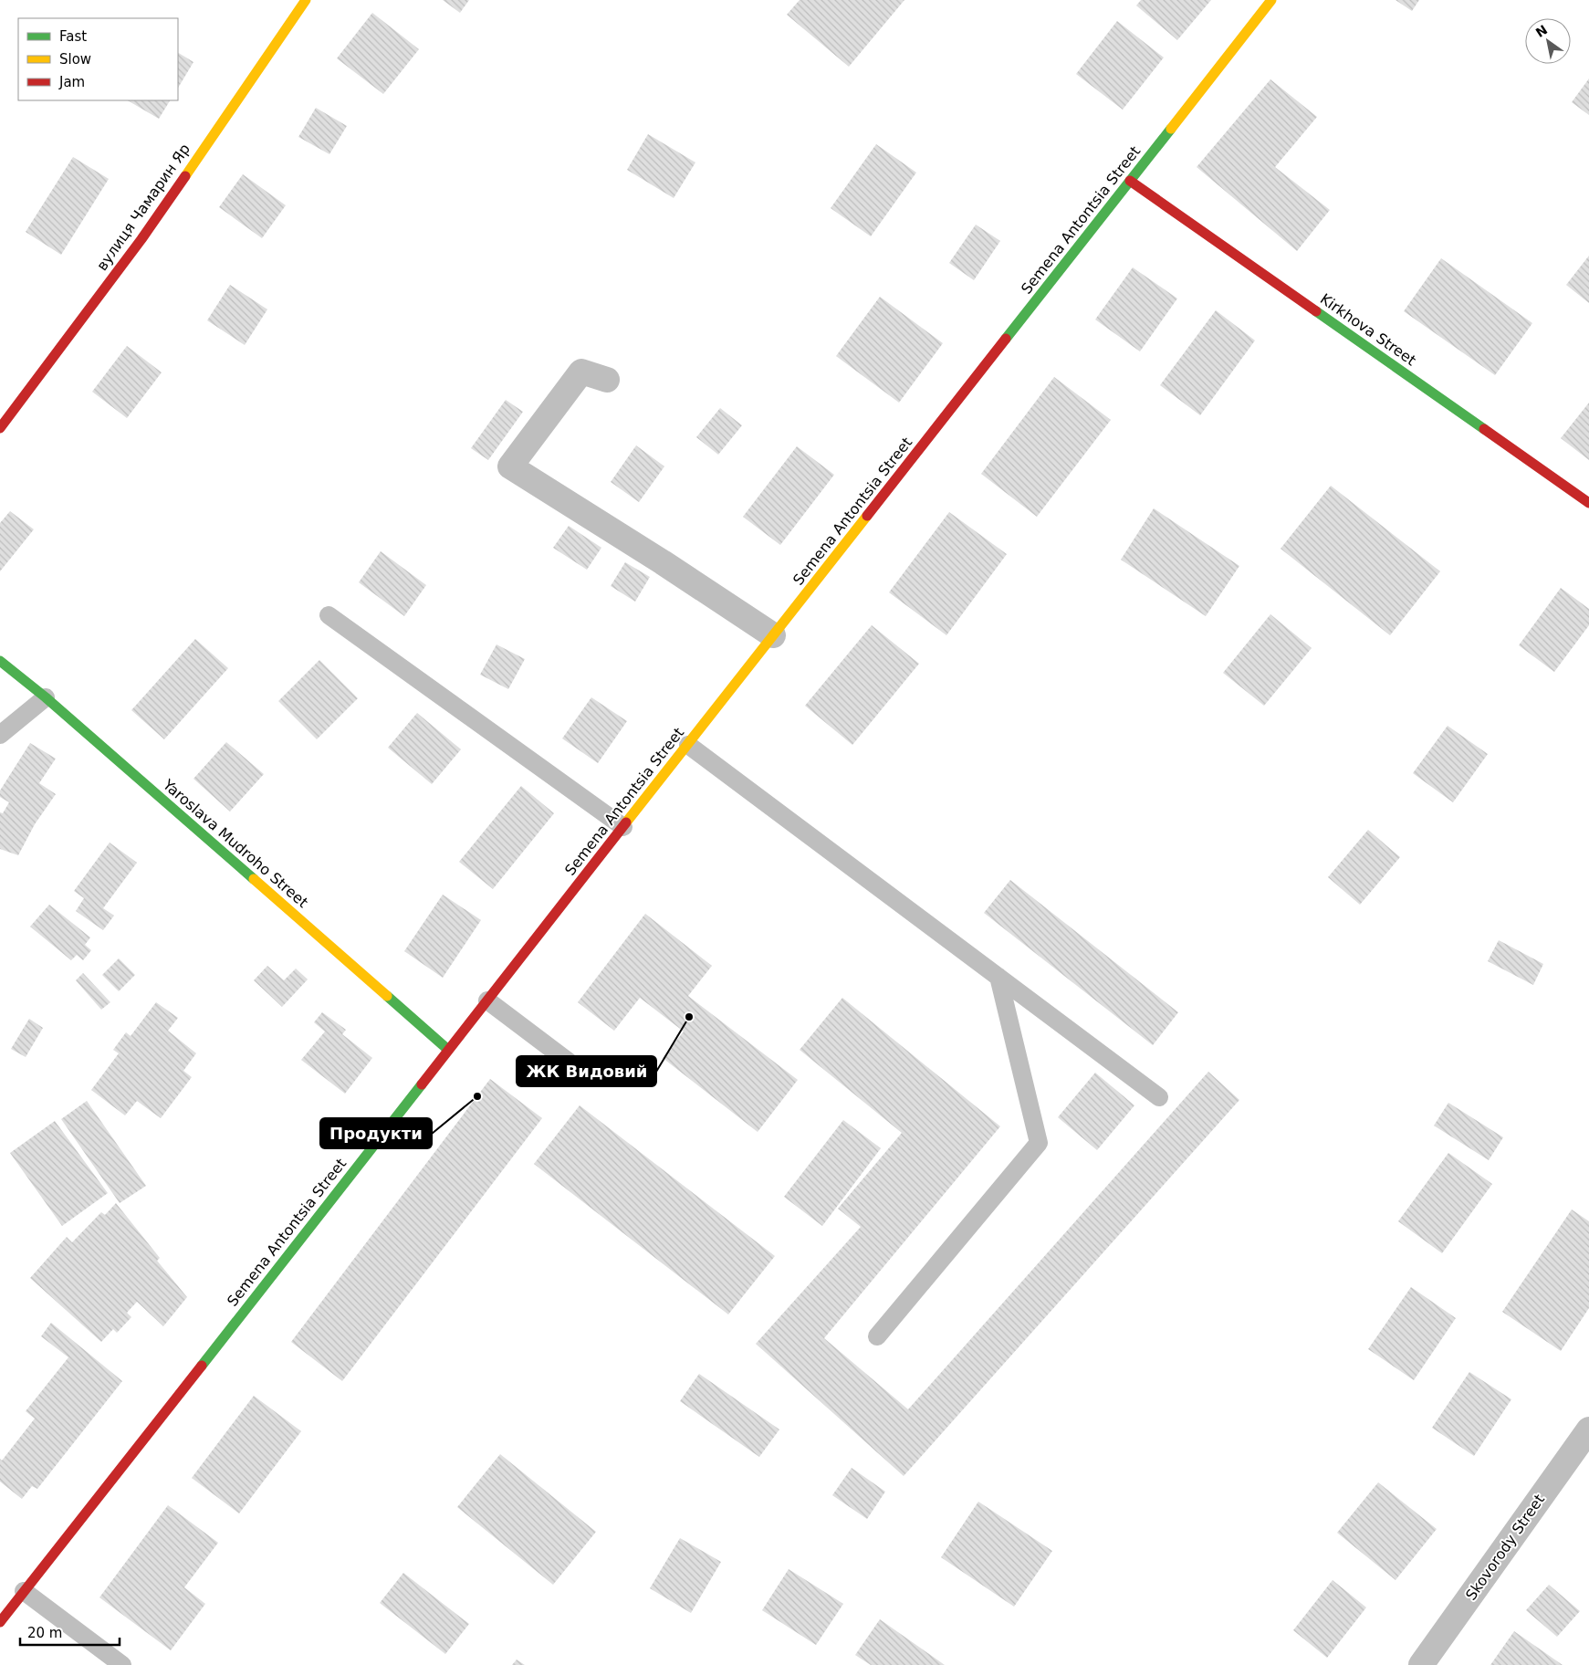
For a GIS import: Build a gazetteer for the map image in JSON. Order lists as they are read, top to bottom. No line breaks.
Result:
{"streets":{"street":["вулиця Чамарин Яр","Semena Antontsia Street","Kirkhova Street","Yaroslava Mudroho Street","Skovorody Street"]},"crossings":[["Semena Antontsia Street","Kirkhova Street"],["Semena Antontsia Street","Yaroslava Mudroho Street"]],"places":["ЖК Видовий","Продукти"],"legend":["Fast","Slow","Jam"],"scale_bar":"20 m","north":"top left"}
